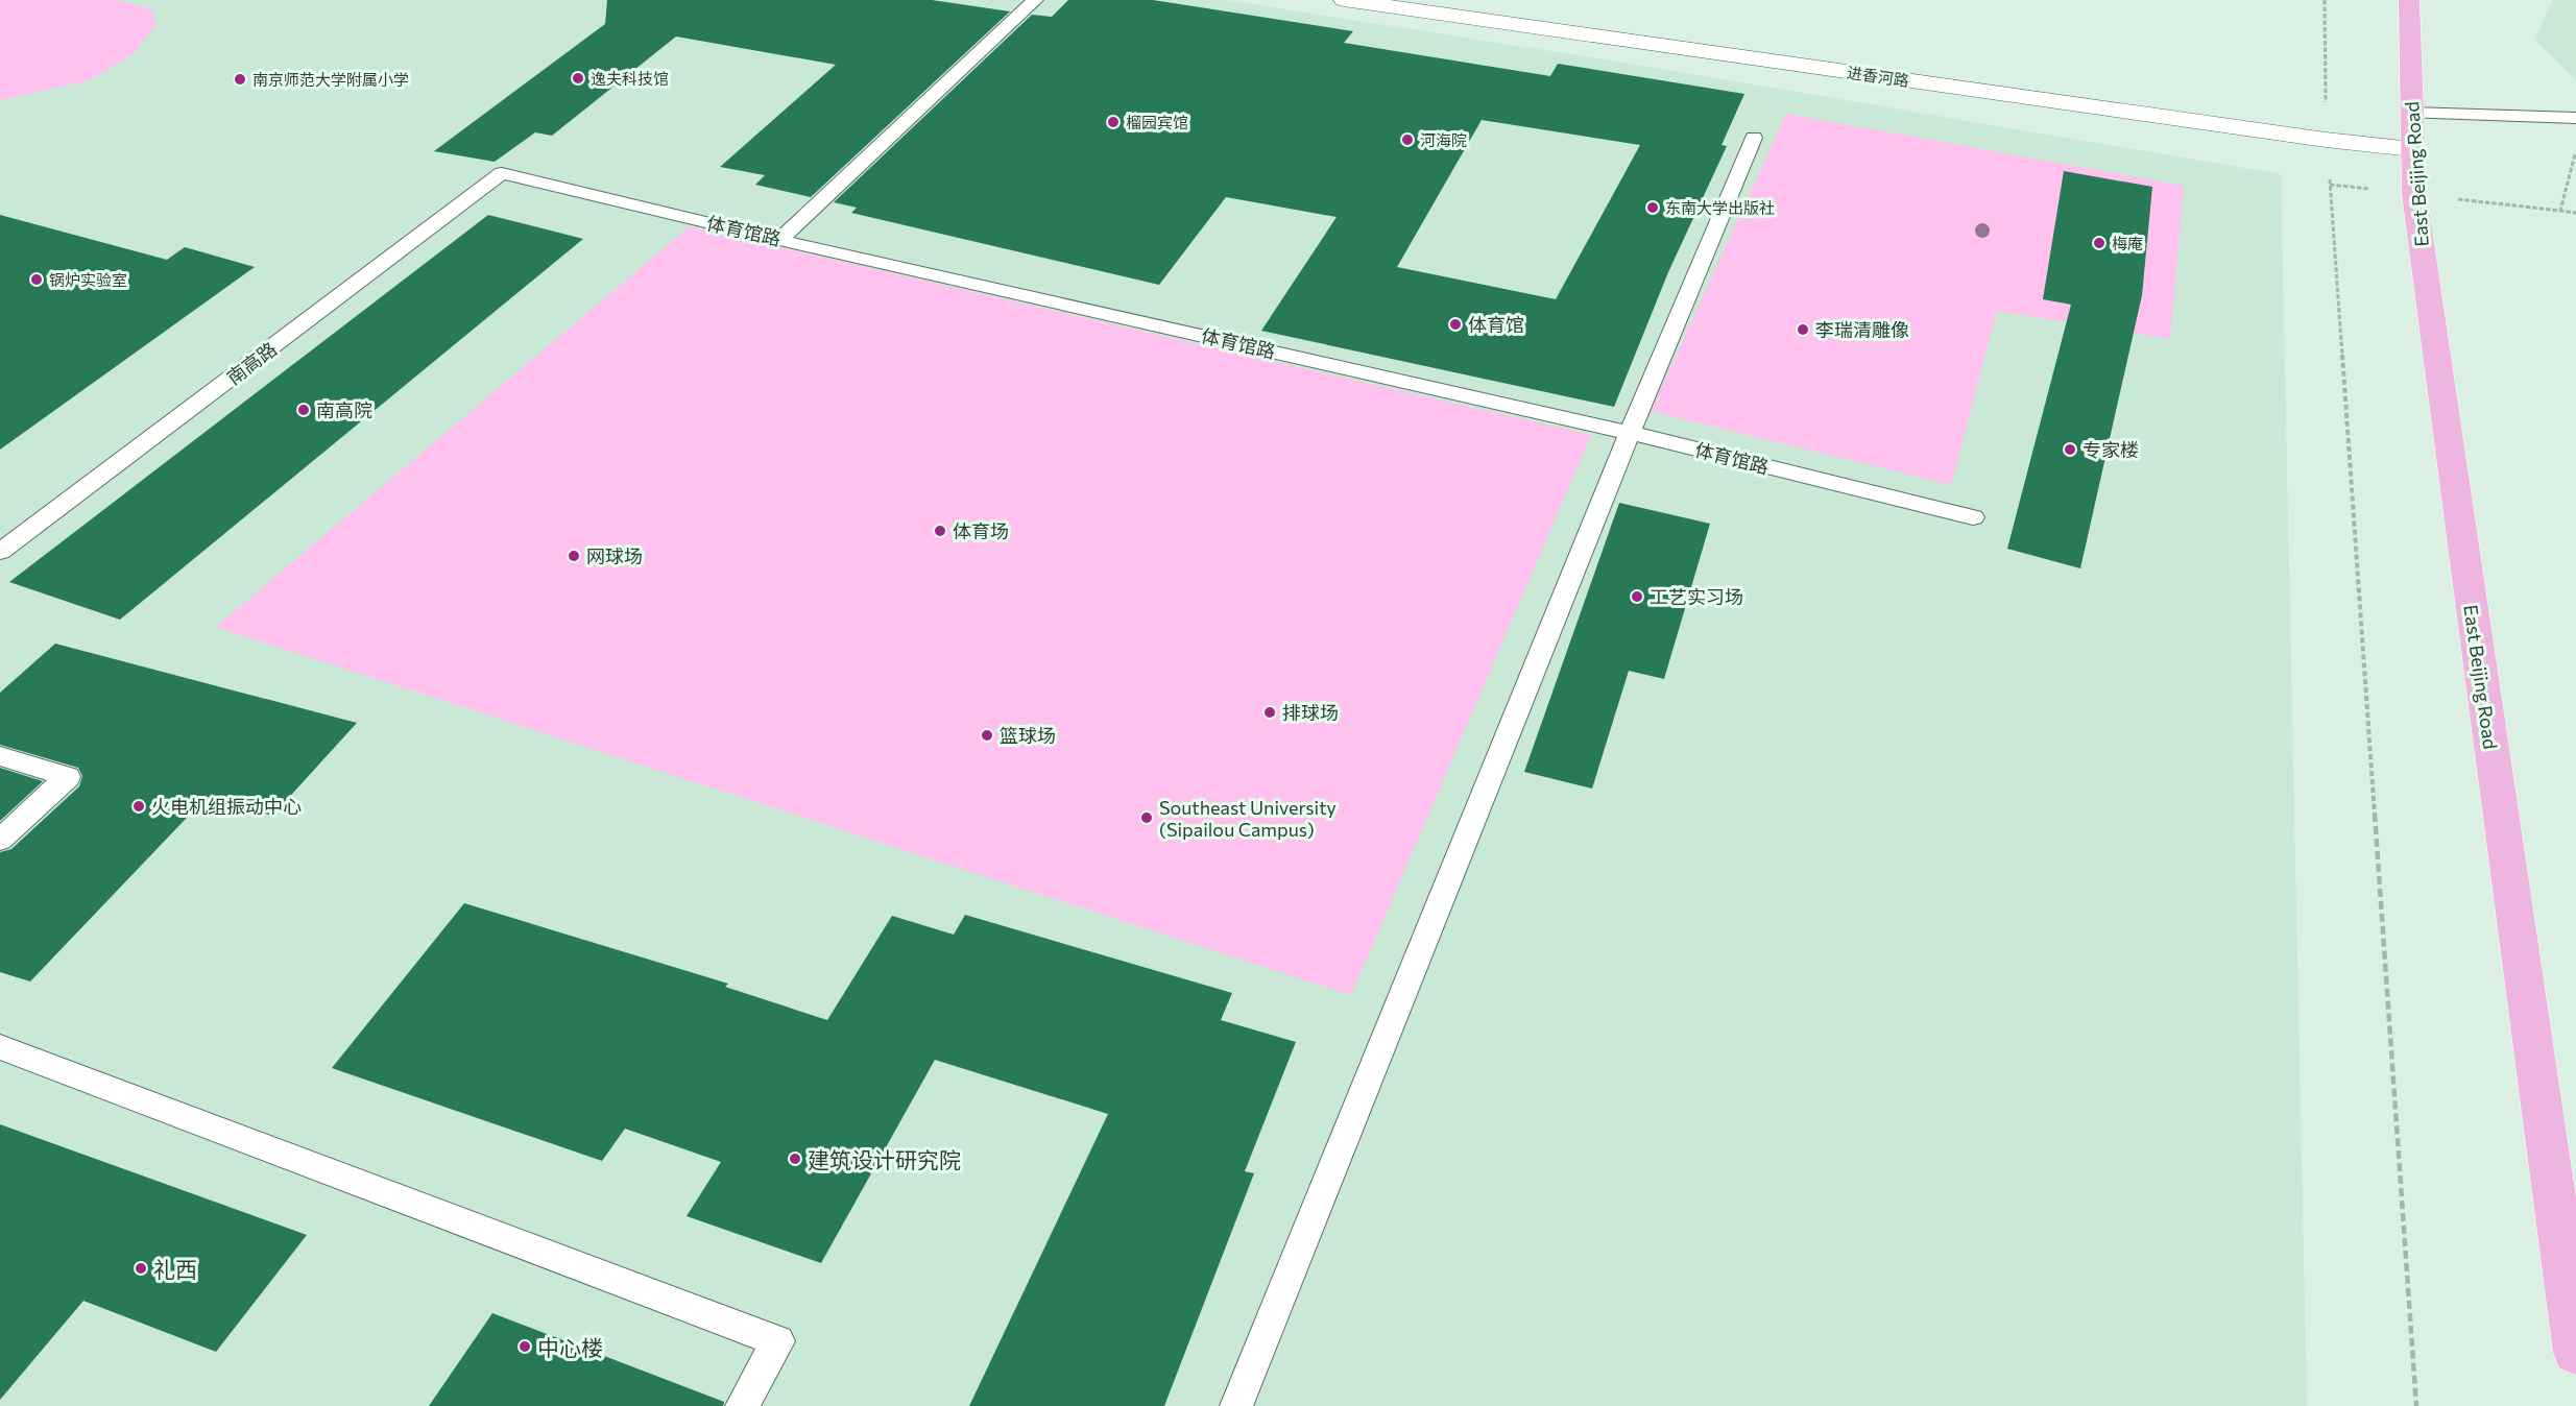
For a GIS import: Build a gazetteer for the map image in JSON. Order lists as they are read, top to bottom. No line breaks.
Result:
{"streets":{"main road":["East Beijing Road"],"street":["进香河路"],"lane":["体育馆路","南高路"]},"crossings":[["进香河路","East Beijing Road"],["体育馆路","南高路"]],"places":["逸夫科技馆","南京师范大学附属小学","榴园宾馆","河海院","东南大学出版社","梅庵","锅炉实验室","体育馆","李瑞清雕像","南高院","专家楼","体育场","网球场","工艺实习场","排球场","篮球场","火电机组振动中心","Southeast University (Sipailou Campus)","建筑设计研究院","礼西","中心楼"]}
